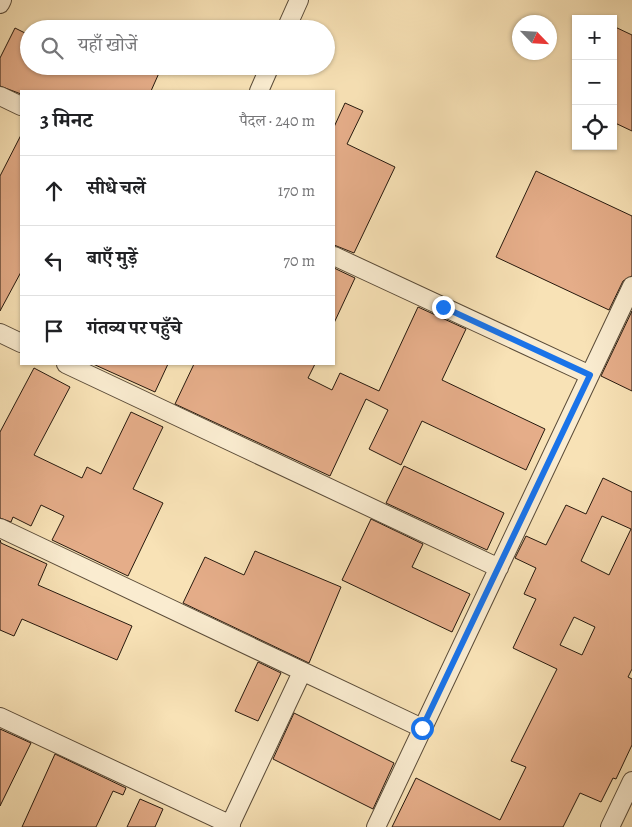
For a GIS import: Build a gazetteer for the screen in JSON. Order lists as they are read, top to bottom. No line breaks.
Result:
{"north":"bottom right","page":{"map_buttons":["+","−"],"search":"यहाँ खोजें","heading":["3 मिनट","पैदल · 240 m"],"list":[["सीधे चलें","170 m"],["बाएँ मुड़ें","70 m"],"गंतव्य पर पहुँचे"]}}
